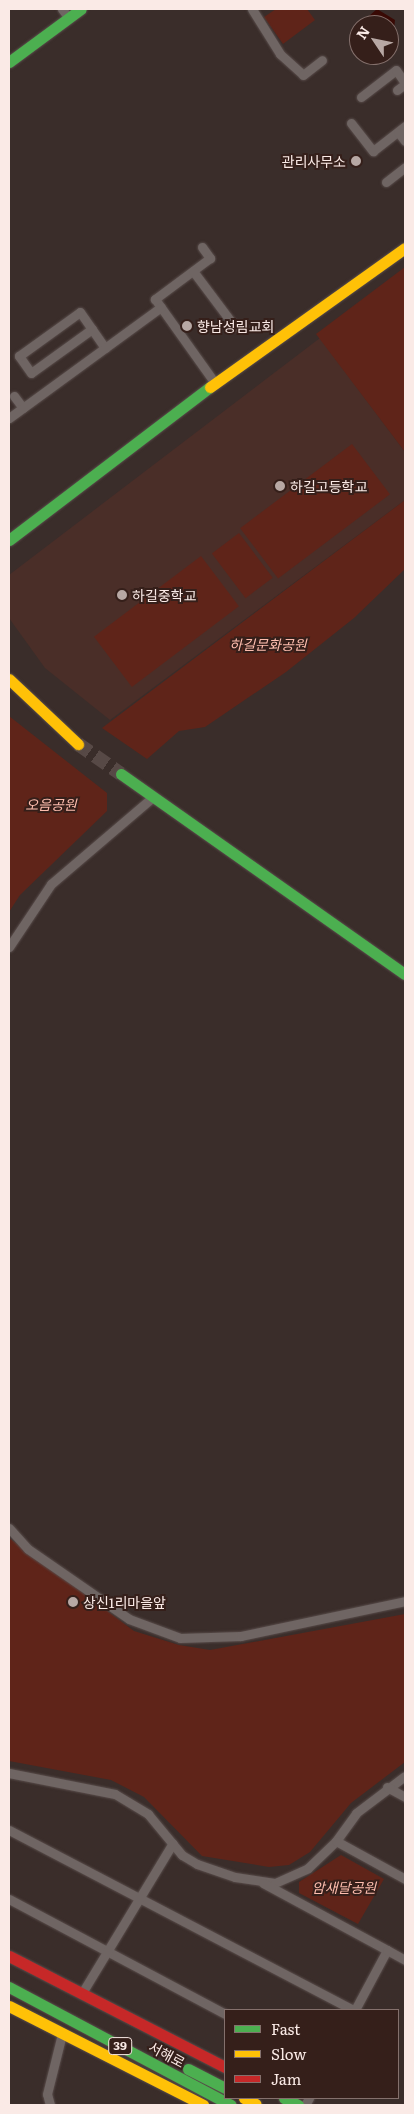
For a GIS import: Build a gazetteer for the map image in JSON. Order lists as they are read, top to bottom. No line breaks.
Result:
{"streets":{"main road":["39","서해로"]},"parks":["하길문화공원","오음공원","암새달공원"],"places":["관리사무소","향남성림교회","하길고등학교","하길중학교","상신1리마을앞"],"legend":["Fast","Slow","Jam"],"north":"top left"}
